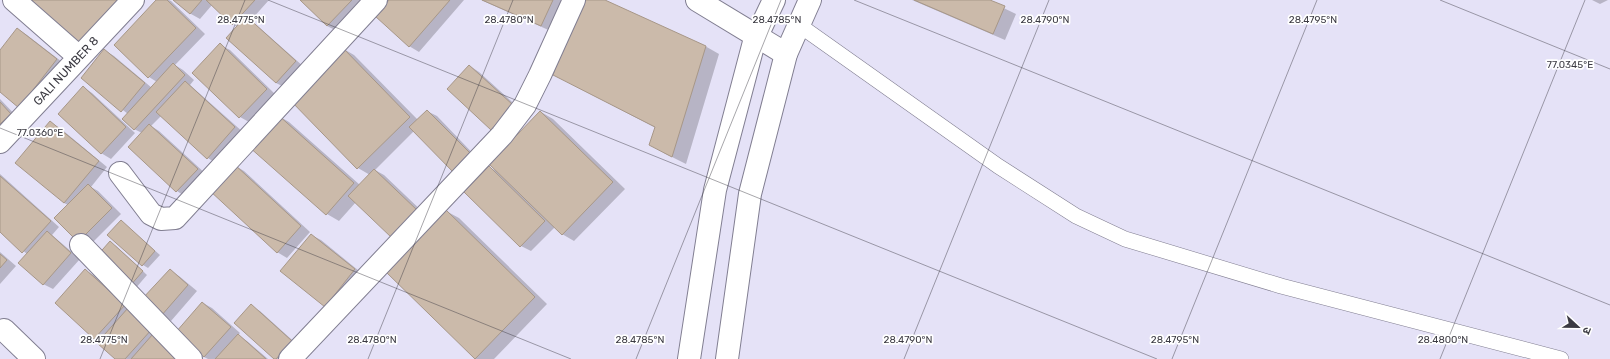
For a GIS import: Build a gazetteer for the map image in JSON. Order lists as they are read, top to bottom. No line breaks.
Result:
{"streets":{"street":["GALI NUMBER 8"]},"north":"right","coordinates":["28.4775°N","28.4780°N","28.4785°N","28.4790°N","28.4795°N","77.0345°E","77.0360°E","28.4800°N"]}
